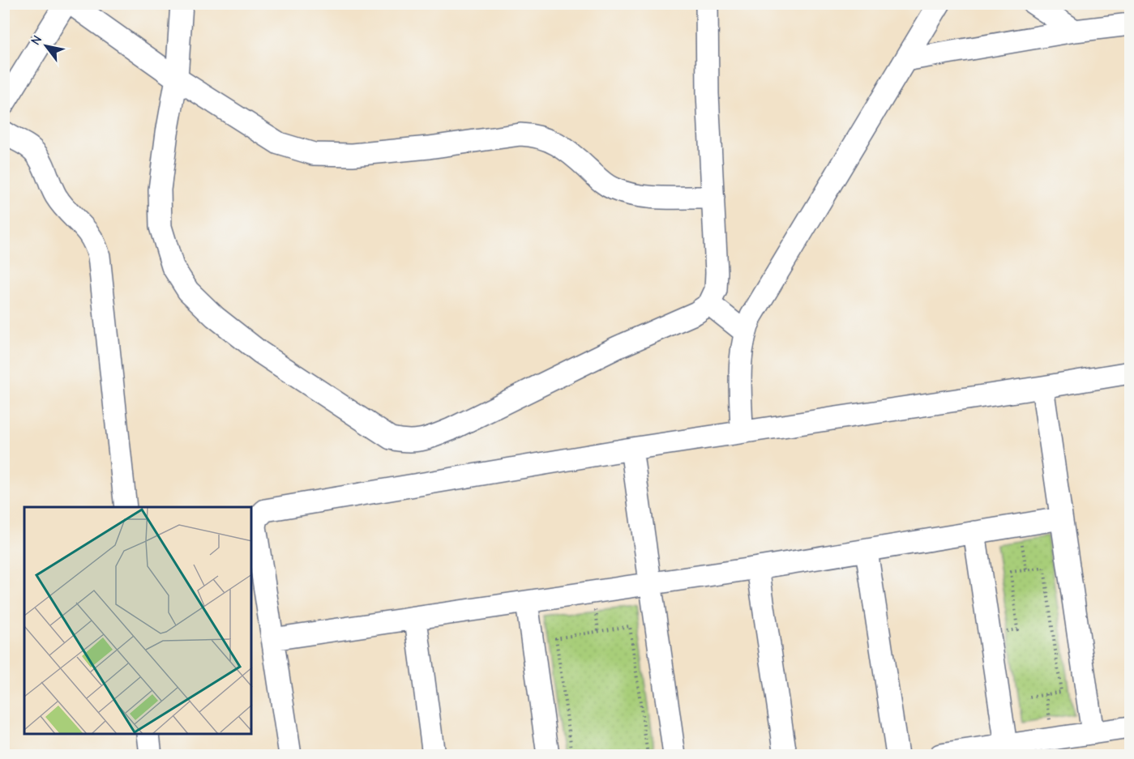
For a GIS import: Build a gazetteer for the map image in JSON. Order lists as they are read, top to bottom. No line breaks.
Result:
{"north":"top left"}
